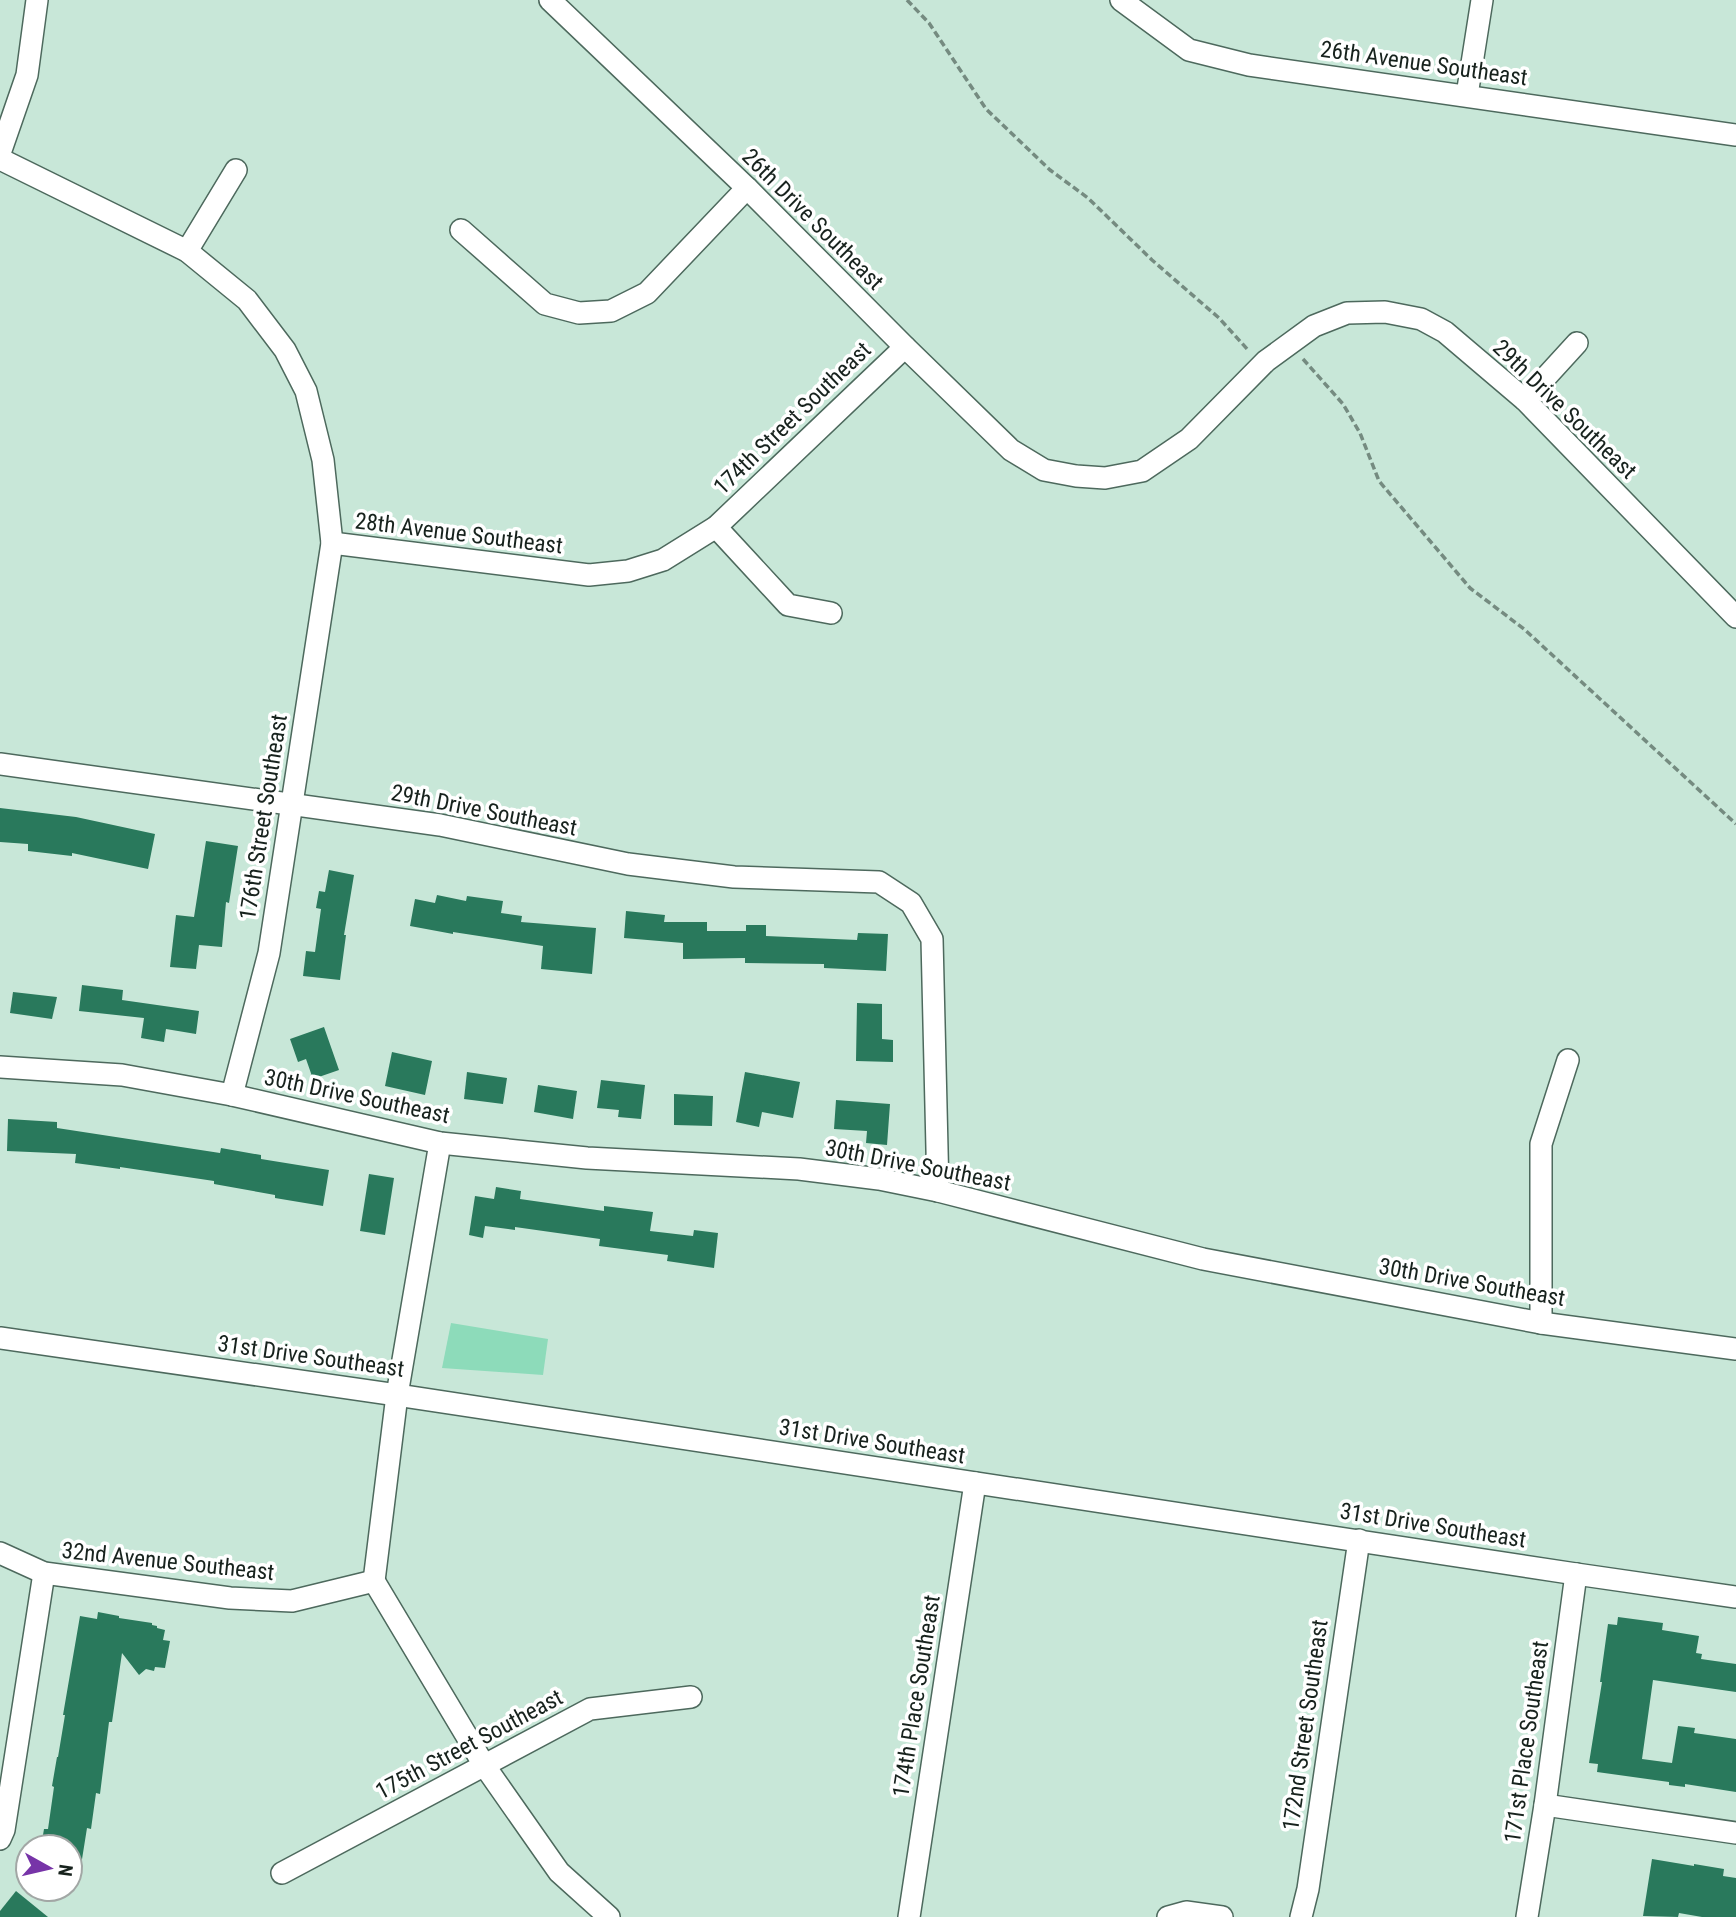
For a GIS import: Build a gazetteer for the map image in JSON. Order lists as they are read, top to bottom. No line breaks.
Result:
{"streets":{"street":["26th Avenue Southeast","26th Drive Southeast","29th Drive Southeast","174th Street Southeast","28th Avenue Southeast","176th Street Southeast","30th Drive Southeast","31st Drive Southeast","32nd Avenue Southeast","174th Place Southeast","172nd Street Southeast","171st Place Southeast","175th Street Southeast"]},"crossings":[["26th Drive Southeast","29th Drive Southeast"],["26th Drive Southeast","174th Street Southeast"],["29th Drive Southeast","176th Street Southeast"],["29th Drive Southeast","30th Drive Southeast"],["174th Street Southeast","28th Avenue Southeast"],["28th Avenue Southeast","176th Street Southeast"],["176th Street Southeast","30th Drive Southeast"],["31st Drive Southeast","174th Place Southeast"],["31st Drive Southeast","172nd Street Southeast"],["31st Drive Southeast","171st Place Southeast"]],"north":"right"}
